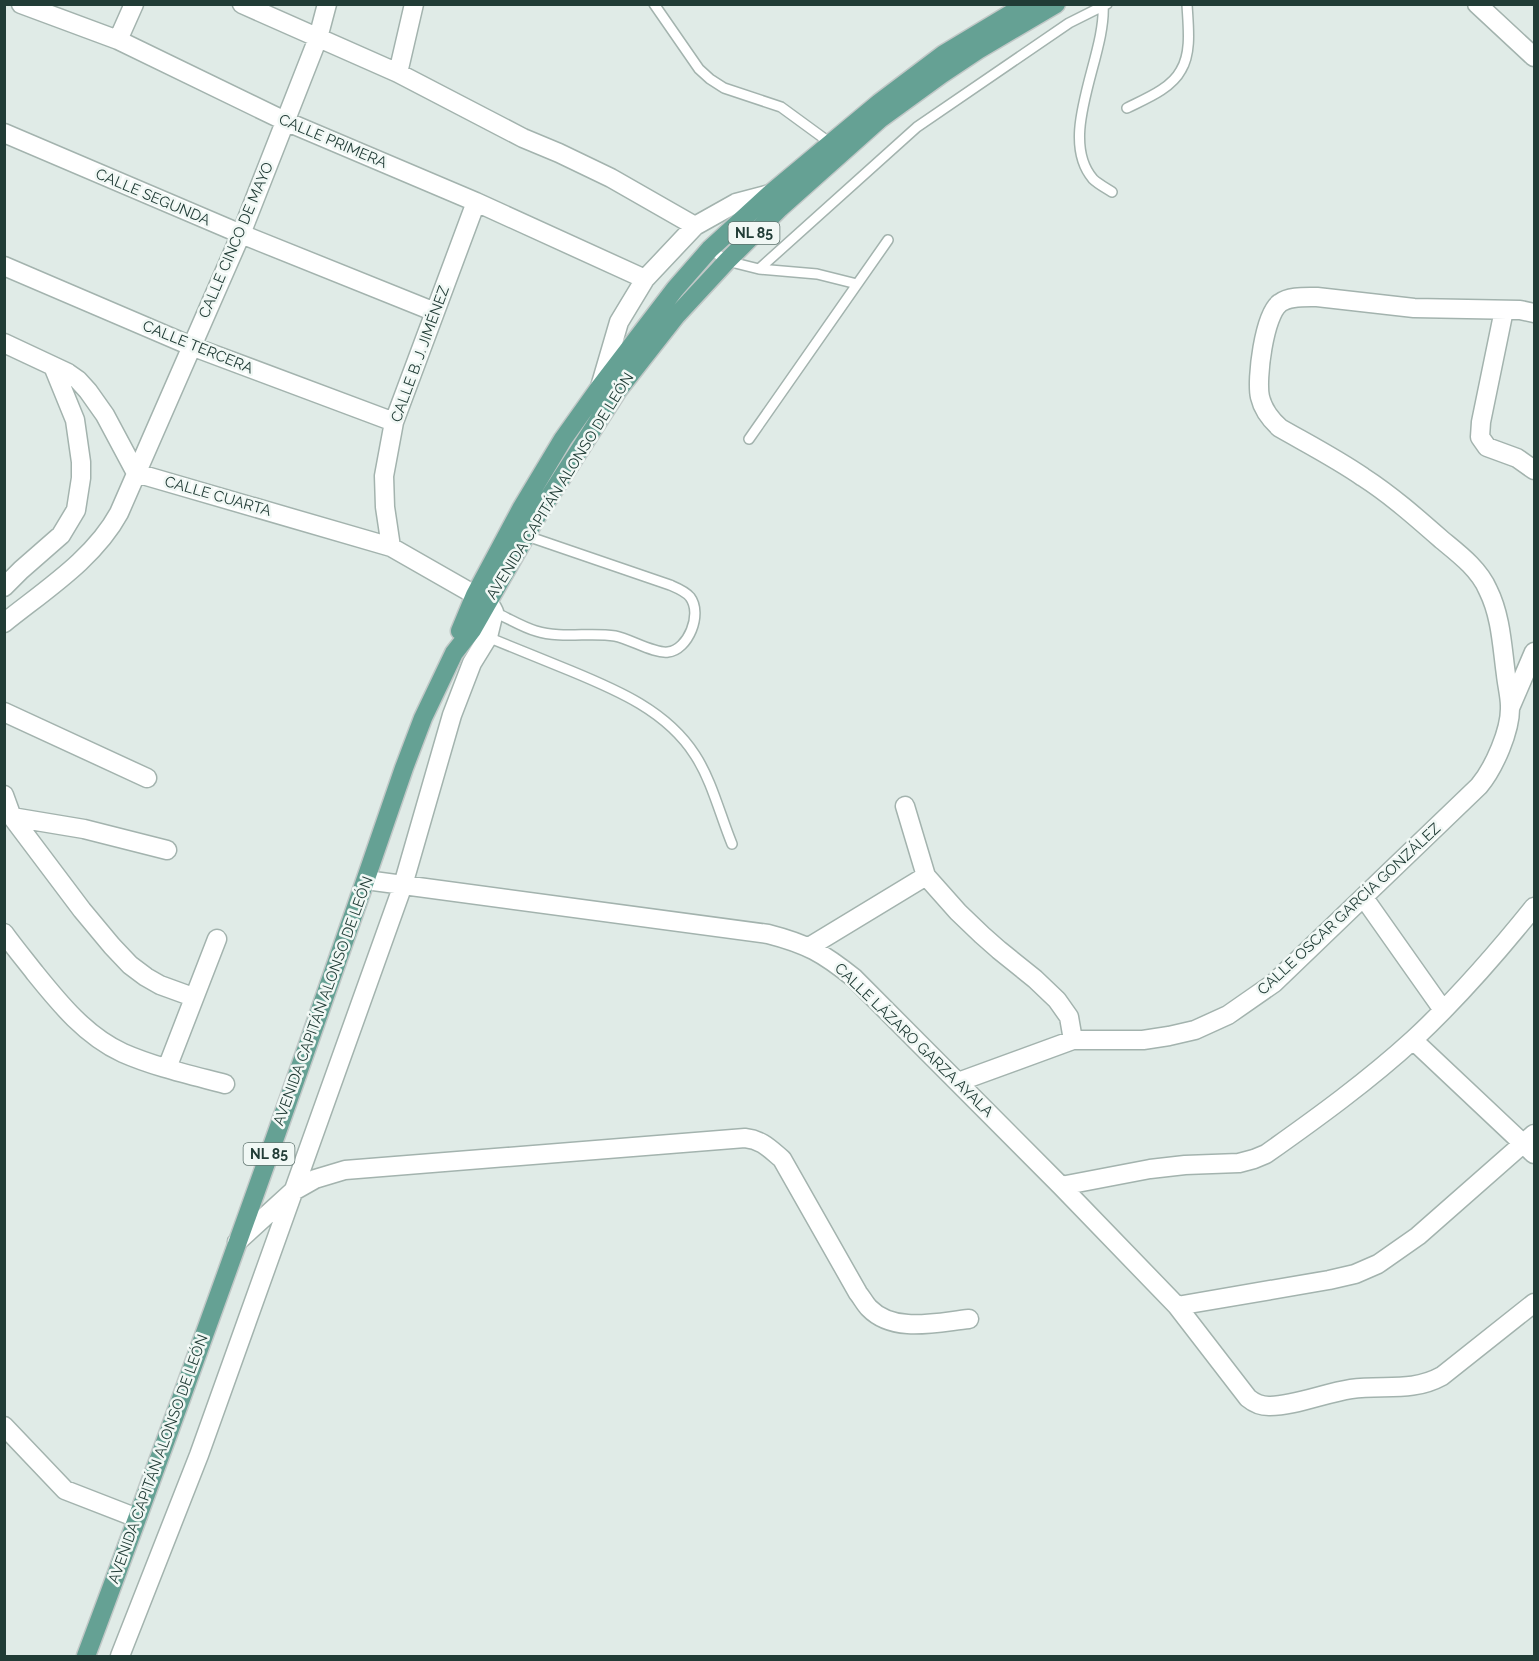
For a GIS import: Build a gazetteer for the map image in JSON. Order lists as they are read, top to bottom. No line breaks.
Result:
{"streets":{"main road":["NL 85","AVENIDA CAPITÁN ALONSO DE LEÓN"],"street":["CALLE PRIMERA","CALLE SEGUNDA","CALLE CINCO DE MAYO","CALLE TERCERA","CALLE B. J. JIMÉNEZ","CALLE CUARTA","CALLE OSCAR GARCÍA GONZÁLEZ","CALLE LÁZARO GARZA AYALA"]},"crossings":[["CALLE PRIMERA","CALLE CINCO DE MAYO"],["CALLE PRIMERA","CALLE B. J. JIMÉNEZ"],["CALLE SEGUNDA","CALLE CINCO DE MAYO"],["CALLE SEGUNDA","CALLE B. J. JIMÉNEZ"],["CALLE CINCO DE MAYO","CALLE TERCERA"],["CALLE CINCO DE MAYO","CALLE CUARTA"],["CALLE TERCERA","CALLE B. J. JIMÉNEZ"],["CALLE B. J. JIMÉNEZ","CALLE CUARTA"],["AVENIDA CAPITÁN ALONSO DE LEÓN","CALLE CUARTA"],["AVENIDA CAPITÁN ALONSO DE LEÓN","CALLE LÁZARO GARZA AYALA"],["CALLE OSCAR GARCÍA GONZÁLEZ","CALLE LÁZARO GARZA AYALA"]]}
